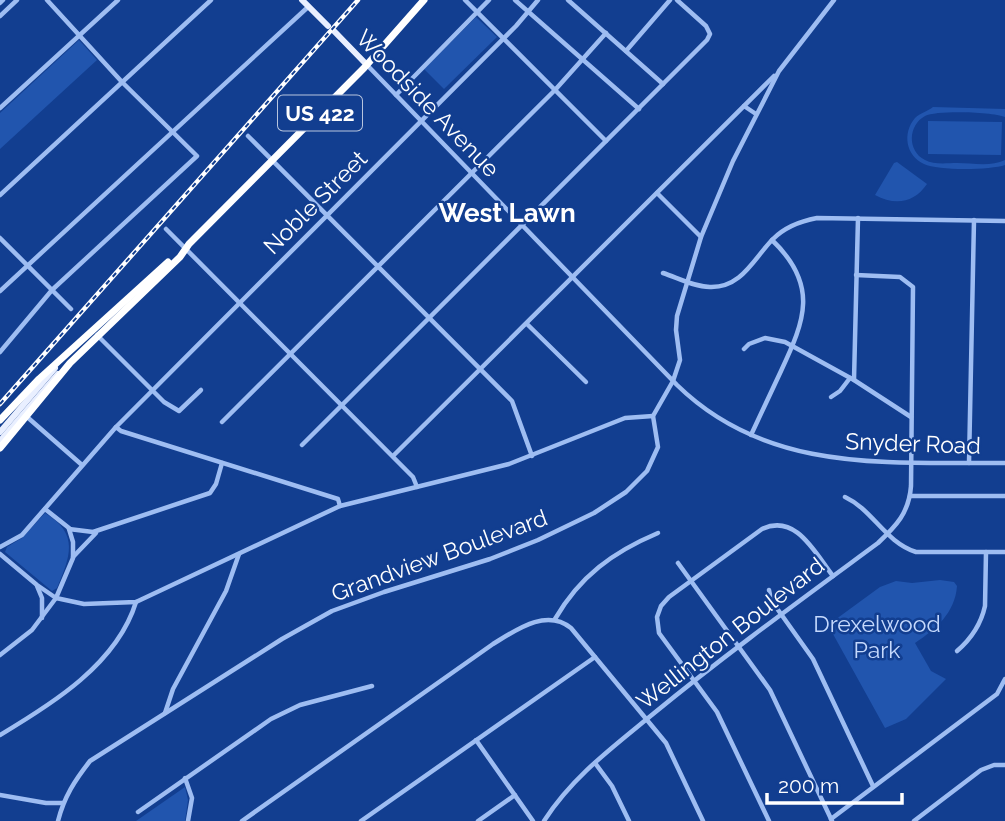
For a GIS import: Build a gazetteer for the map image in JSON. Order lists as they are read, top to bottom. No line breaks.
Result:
{"streets":{"highway":["US 422"],"main road":["Woodside Avenue"],"street":["Noble Street","Snyder Road","Grandview Boulevard","Wellington Boulevard"]},"crossings":[["Woodside Avenue","US 422"],["Woodside Avenue","Noble Street"],["Woodside Avenue","Snyder Road"],["Snyder Road","Wellington Boulevard"]],"districts":["West Lawn"],"parks":["Drexelwood Park"],"scale_bar":"200 m"}
